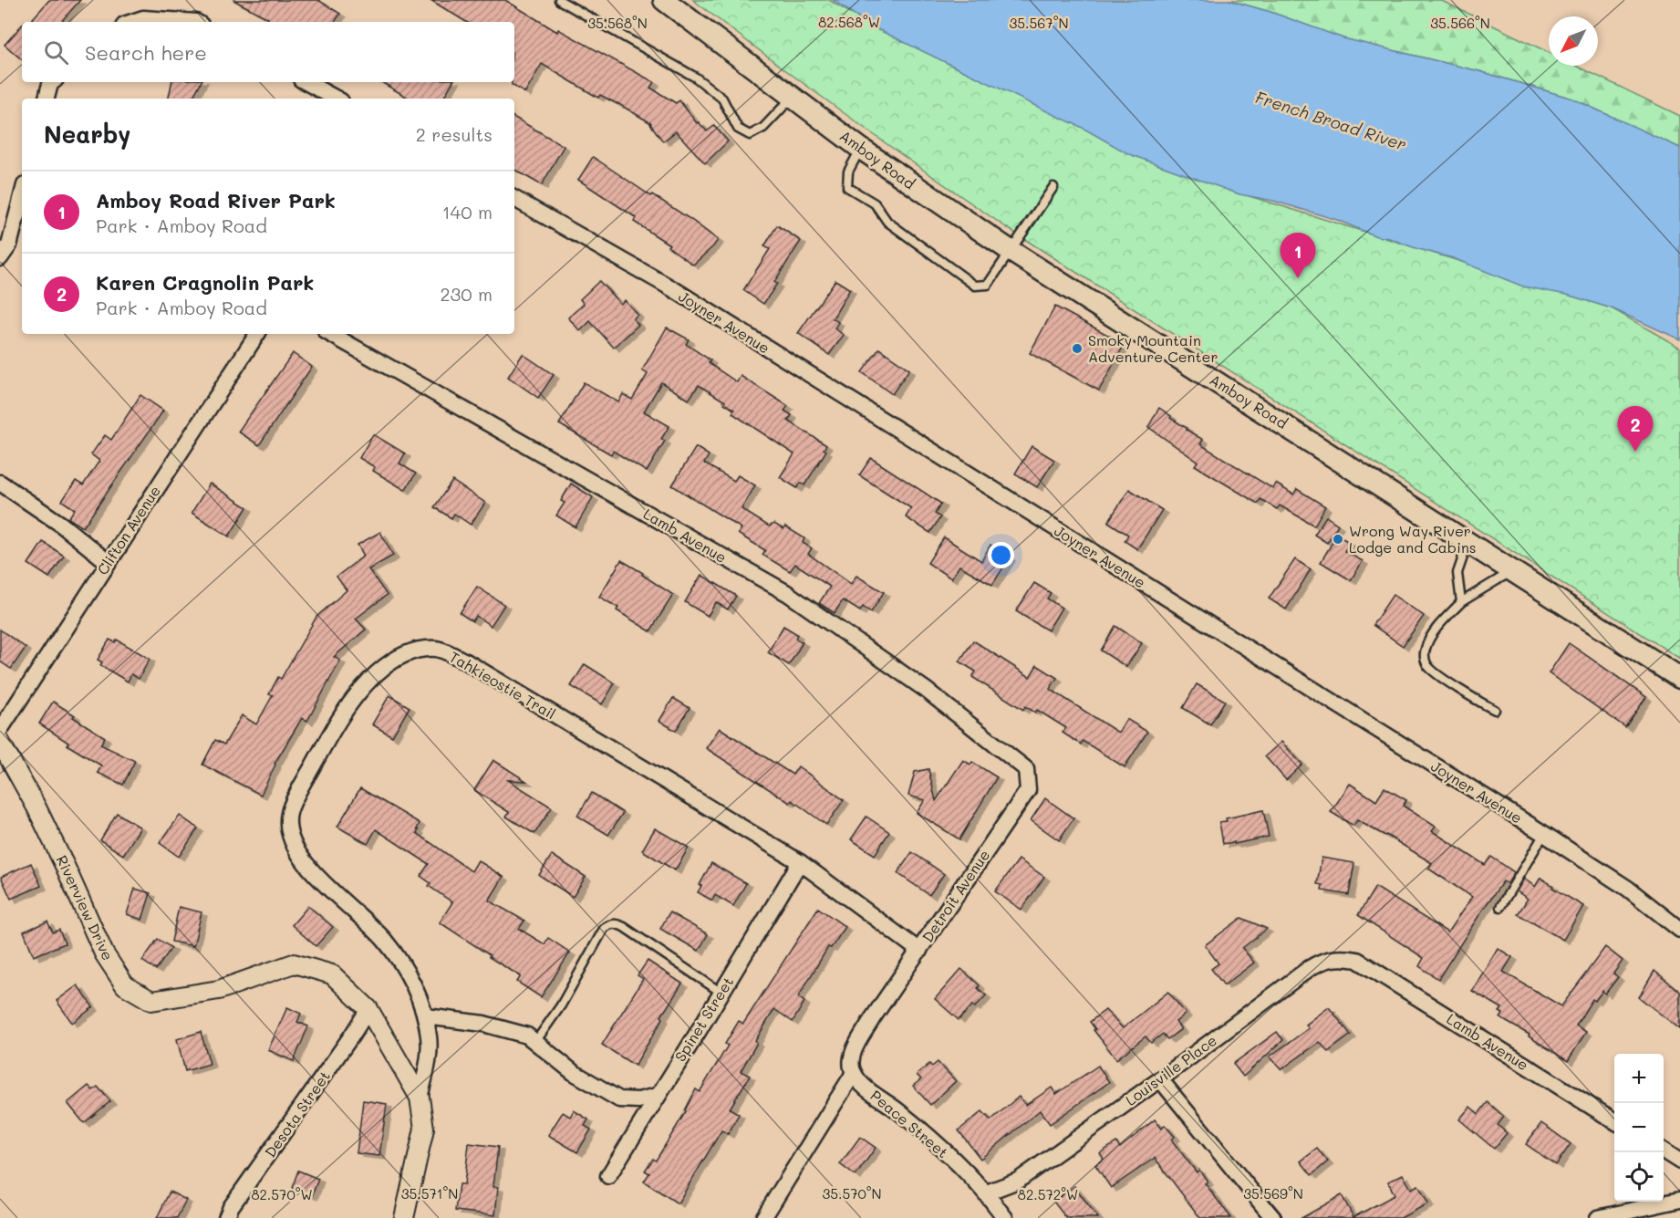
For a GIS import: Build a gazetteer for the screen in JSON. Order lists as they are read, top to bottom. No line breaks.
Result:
{"streets":{"main road":["Amboy Road"],"street":["Joyner Avenue","Clifton Avenue","Lamb Avenue","Tahkieostie Trail","Detroit Avenue","Riverview Drive","Spinet Street","Louisville Place","Desota Street","Peace Street"]},"crossings":[["Lamb Avenue","Detroit Avenue"],["Lamb Avenue","Louisville Place"],["Tahkieostie Trail","Detroit Avenue"],["Tahkieostie Trail","Riverview Drive"],["Tahkieostie Trail","Spinet Street"],["Detroit Avenue","Peace Street"],["Riverview Drive","Desota Street"],["Louisville Place","Peace Street"]],"water":["French Broad River"],"places":["Smoky Mountain Adventure Center","Wrong Way River Lodge and Cabins"],"north":"bottom left","page":{"search":"Search here","heading":["Nearby","2 results"],"list":[{"mark":"1","name":"Amboy Road River Park","note":"Park · Amboy Road","value":"140 m"},{"mark":"2","name":"Karen Cragnolin Park","note":"Park · Amboy Road","value":"230 m"}],"pins":["1","2"],"map_buttons":["+","−"]},"coordinates":["82.568°W","35.566°N","35.568°N","35.567°N","35.571°N","35.570°N","35.569°N","82.570°W","82.572°W"]}
